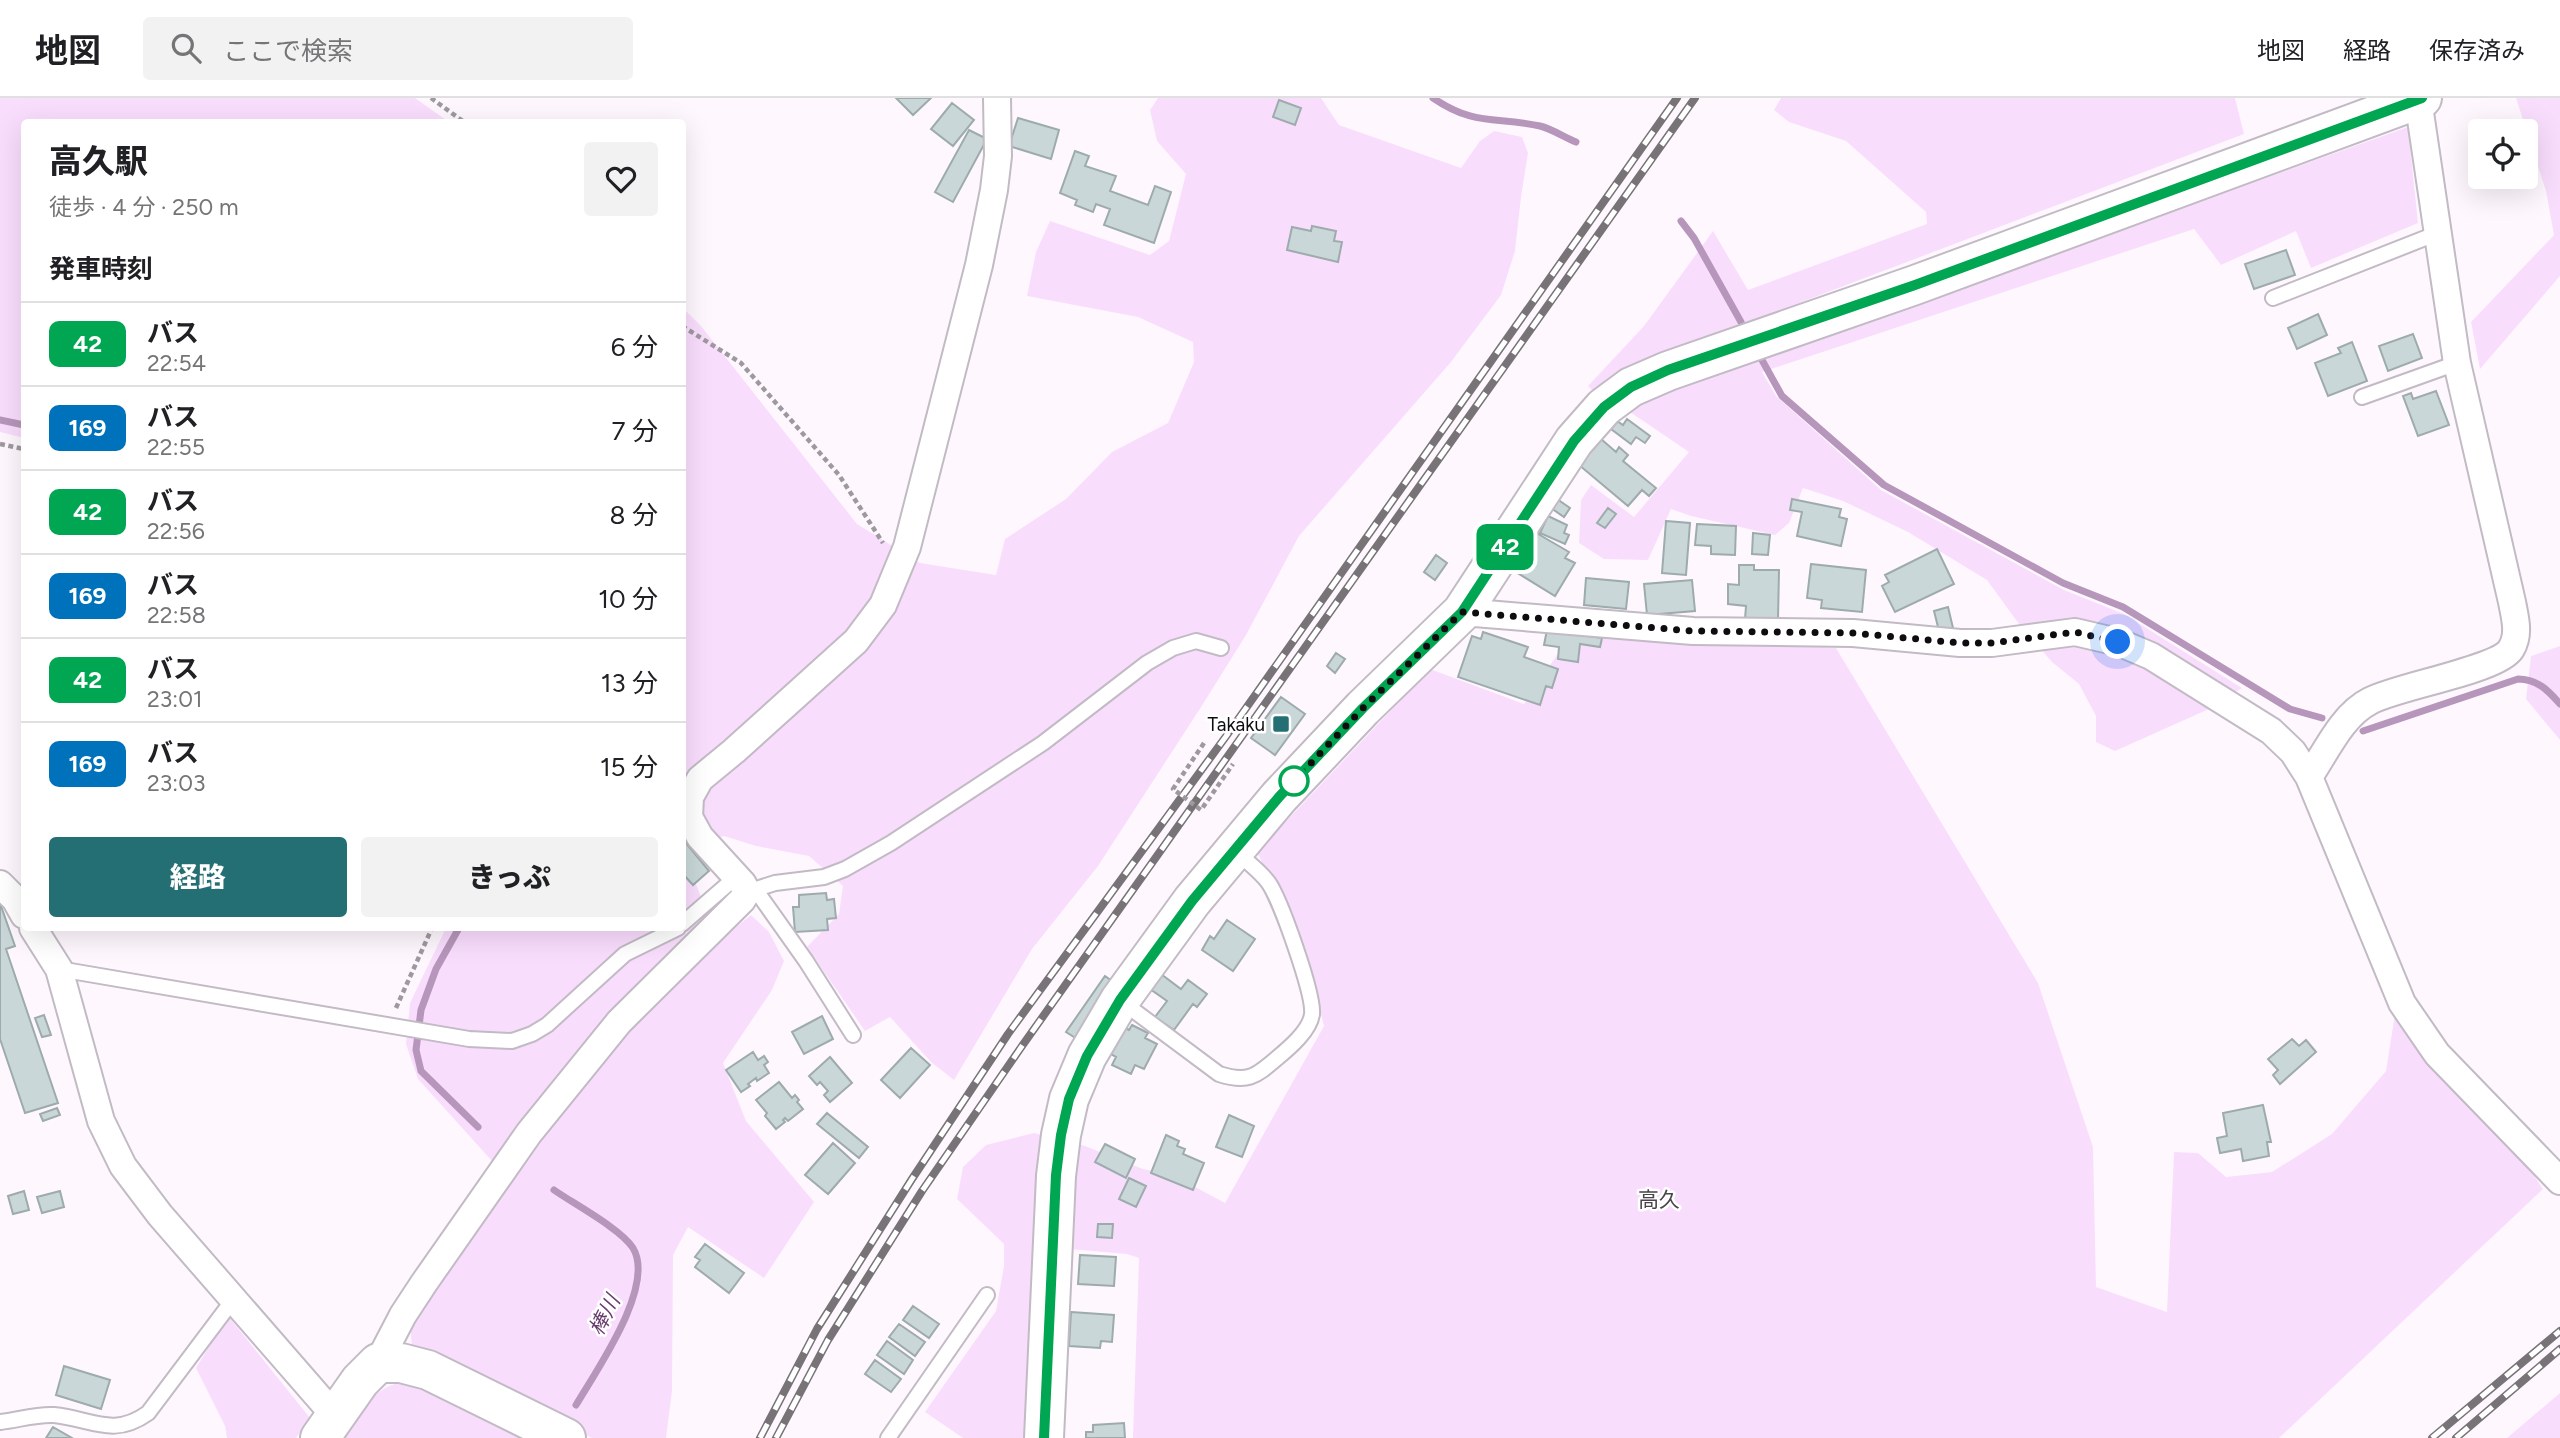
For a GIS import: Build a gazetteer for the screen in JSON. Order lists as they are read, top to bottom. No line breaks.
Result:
{"districts":["高久"],"water":["棒川"],"places":{"transit":["Takaku"]},"lines":["bus line 42"],"page":{"header":"地図","search":"ここで検索","nav":["地図","経路","保存済み"],"on_map":"42","heading":[["高久駅","徒歩 · 4 分 · 250 m"],"発車時刻"],"list":[{"mark":"42","name":"バス","note":"22:54","value":"6 分"},{"mark":"169","name":"バス","note":"22:55","value":"7 分"},{"mark":"42","name":"バス","note":"22:56","value":"8 分"},{"mark":"169","name":"バス","note":"22:58","value":"10 分"},{"mark":"42","name":"バス","note":"23:01","value":"13 分"},{"mark":"169","name":"バス","note":"23:03","value":"15 分"}],"buttons":["経路","きっぷ"]}}
